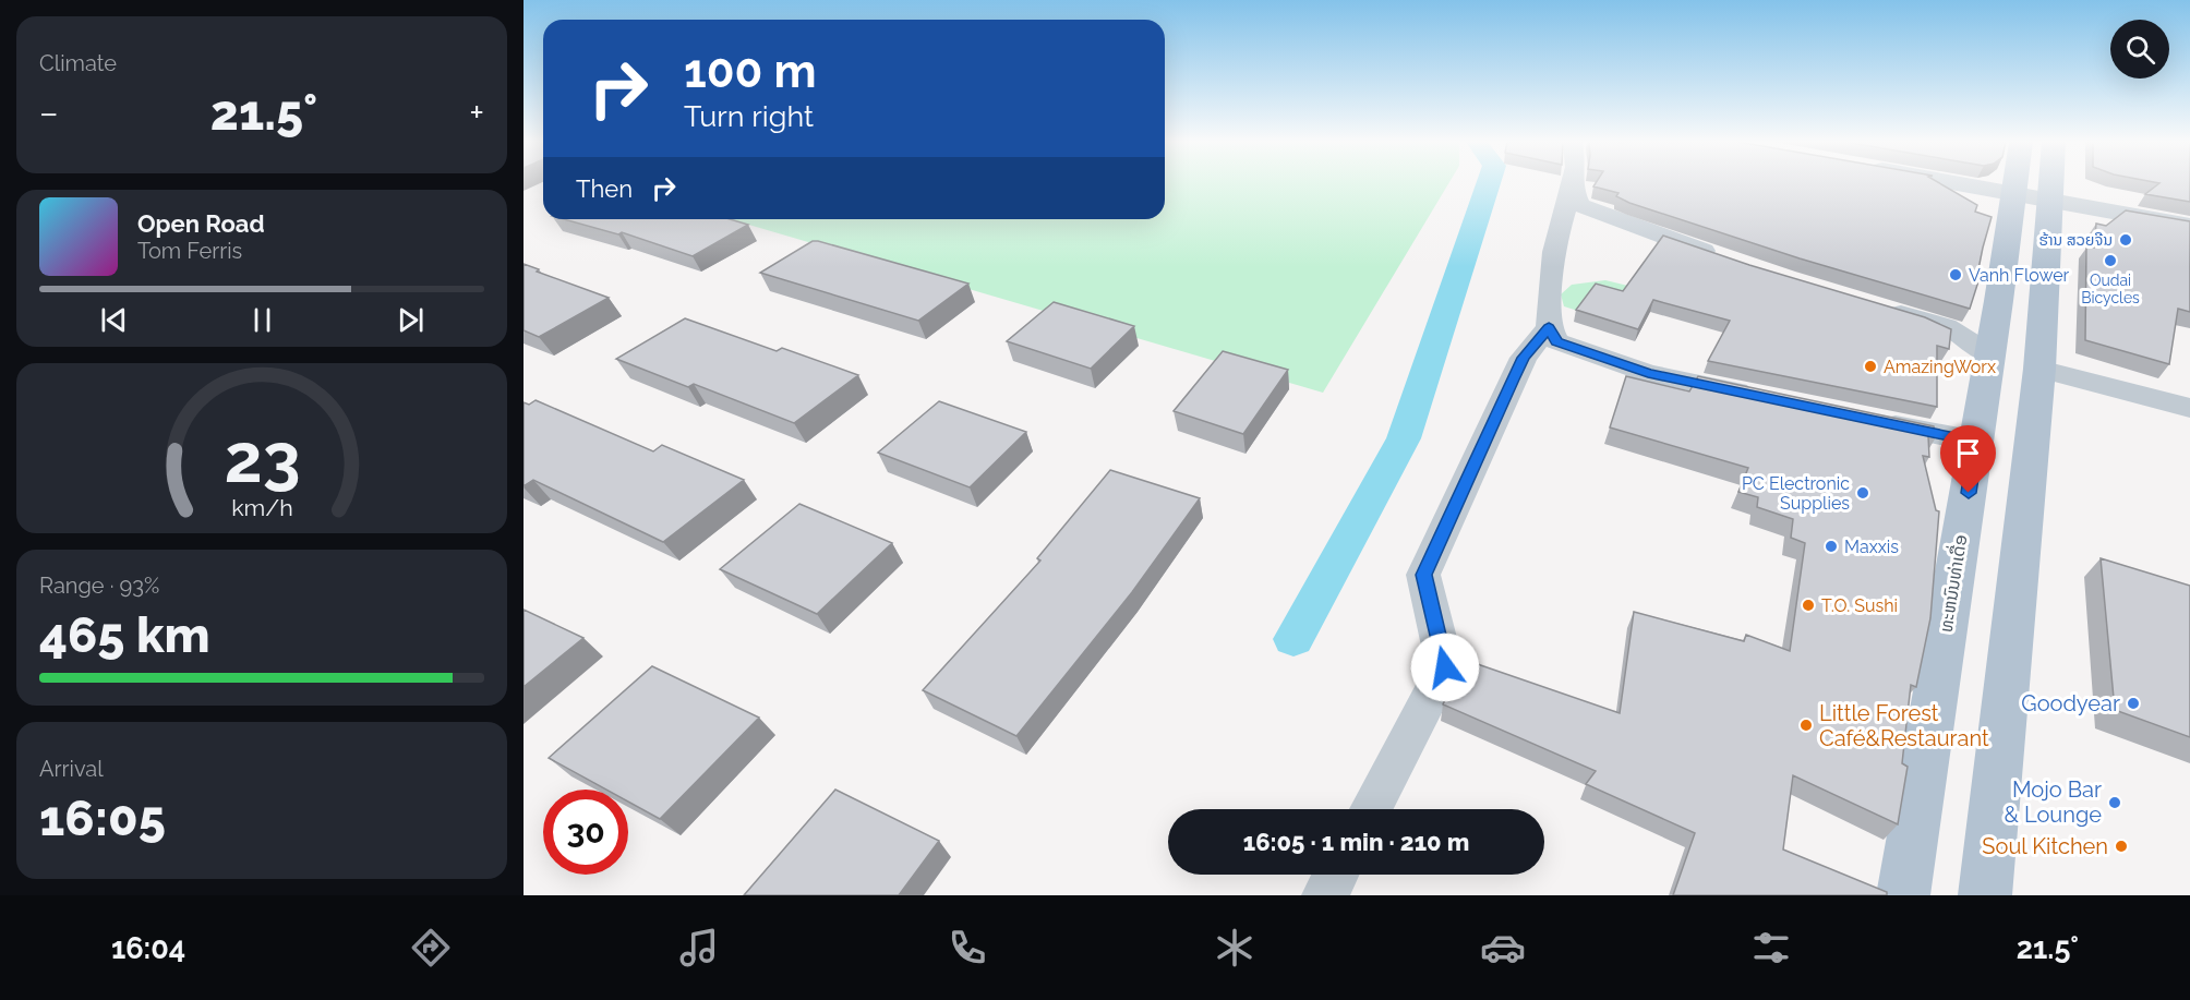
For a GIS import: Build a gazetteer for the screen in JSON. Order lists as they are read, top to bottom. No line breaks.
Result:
{"streets":{"main road":["ທະຫນົນທ່າເດື່ອ"]},"places":["ຮ້ານ ສວຍຈີນ","Oudai Bicycles","Vanh Flower","AmazingWorx","PC Electronic Supplies","Maxxis","T.O. Sushi","Goodyear","Little Forest Café&Restaurant","Mojo Bar & Lounge","Soul Kitchen"],"page":{"tile":["Climate",["Range · 93%","465 km"],["Arrival","16:05"]],"turn":["100 m","Turn right"],"heat":["−","21.5°","+"],"then":"Then","song":["Open Road","Tom Ferris"],"limit":"30","trip":"16:05 · 1 min · 210 m","tabs":["16:04","21.5°"],"gauge":["23","km/h"]}}
